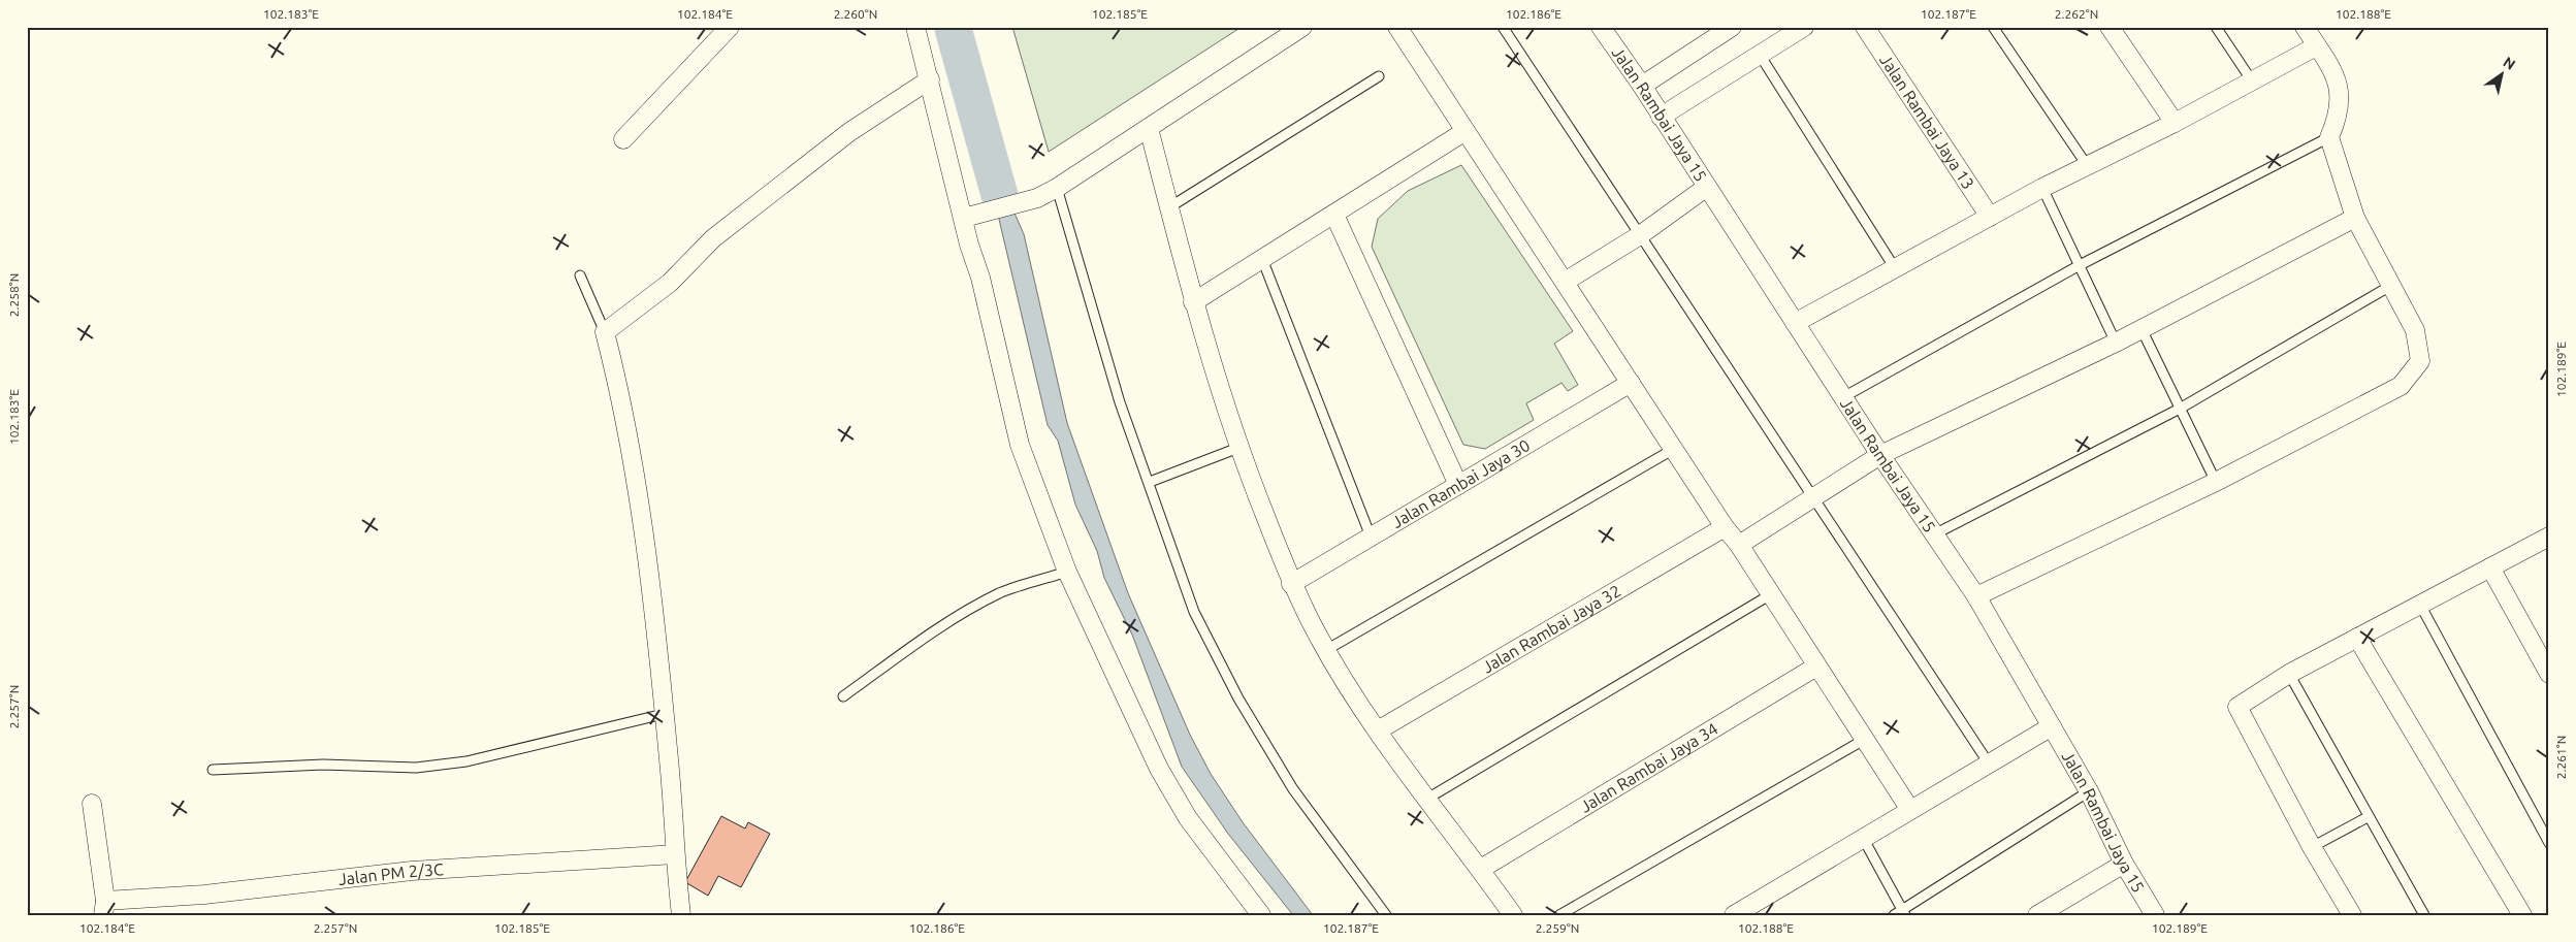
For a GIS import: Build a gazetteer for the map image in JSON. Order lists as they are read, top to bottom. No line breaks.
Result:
{"streets":{"street":["Jalan Rambai Jaya 15","Jalan Rambai Jaya 13","Jalan Rambai Jaya 30","Jalan Rambai Jaya 32","Jalan Rambai Jaya 34","Jalan PM 2/3C"]},"north":"top right","coordinates":["102.183°E","102.184°E","2.260°N","102.185°E","102.186°E","102.187°E","2.262°N","102.188°E","2.258°N","102.189°E","2.257°N","2.261°N","2.259°N"]}
